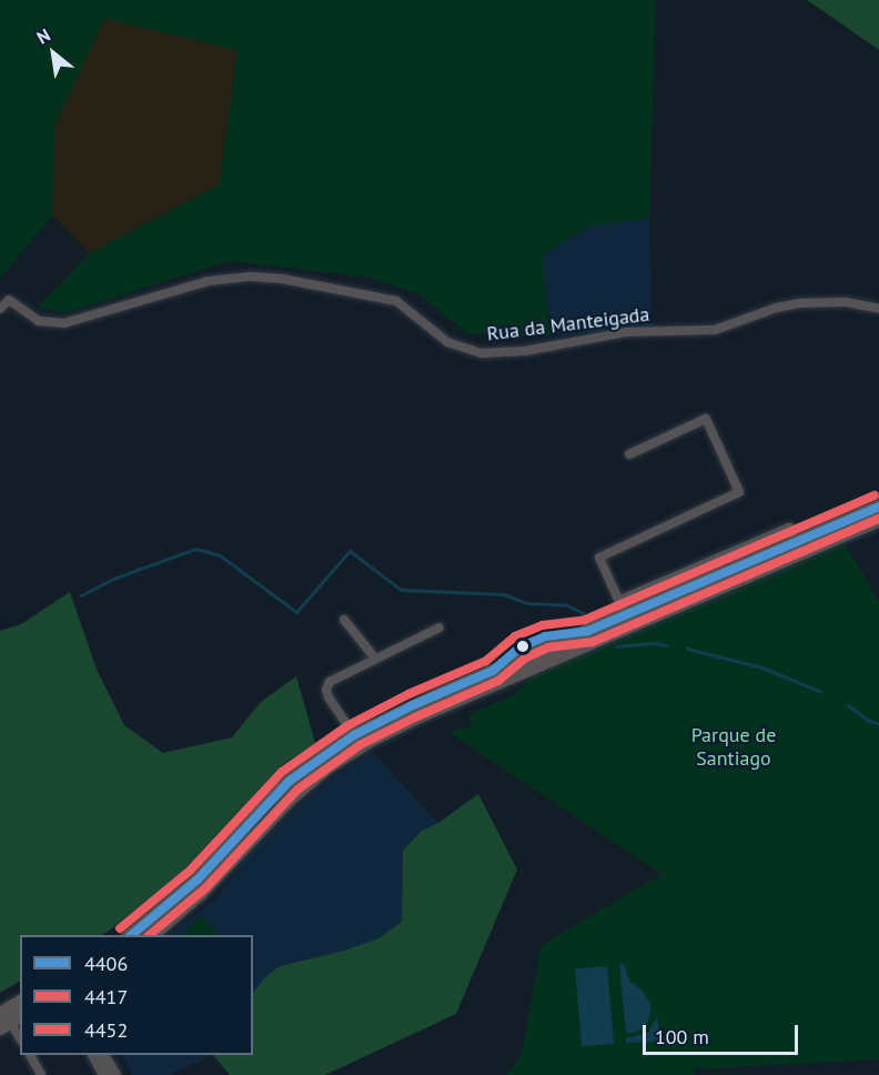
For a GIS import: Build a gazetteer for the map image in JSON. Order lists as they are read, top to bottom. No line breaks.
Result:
{"streets":{"street":["Rua da Manteigada"]},"parks":["Parque de Santiago"],"lines":["transit line 4452","transit line 4406","transit line 4417"],"legend":["4406","4417","4452"],"scale_bar":"100 m","north":"top left"}
